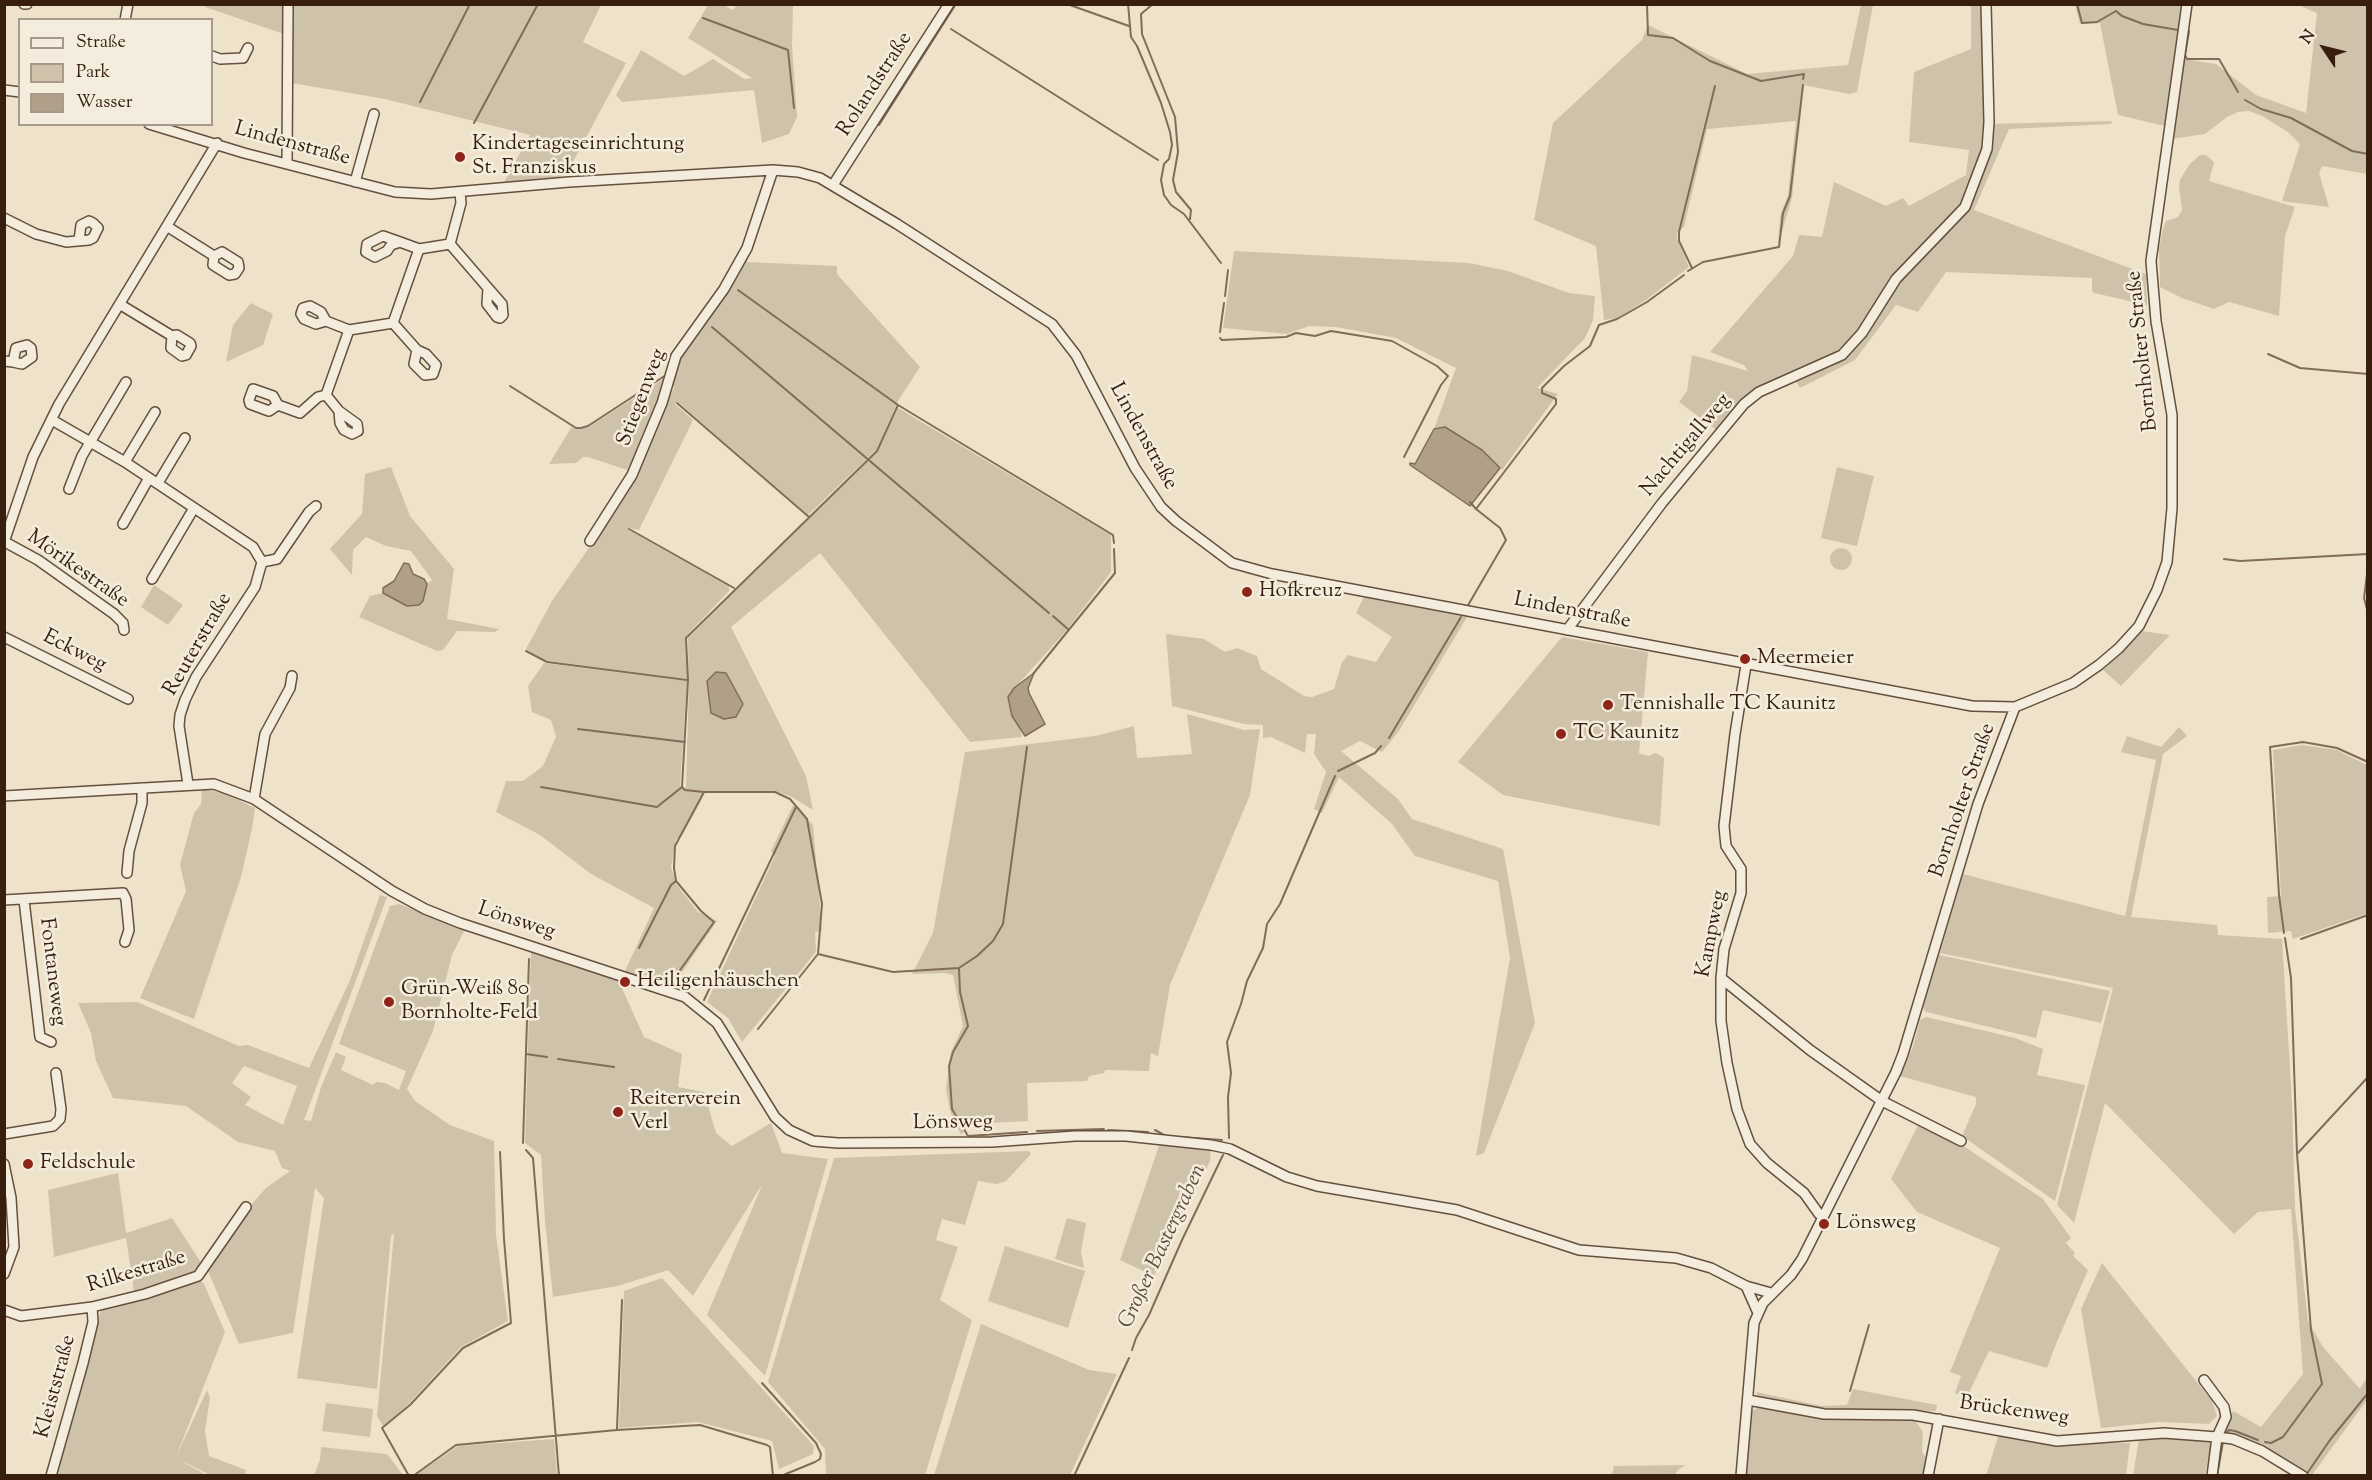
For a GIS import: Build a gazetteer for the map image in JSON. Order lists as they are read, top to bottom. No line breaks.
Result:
{"streets":{"street":["Rolandstraße","Lindenstraße","Bornholter Straße","Stiegenweg","Nachtigallweg","Mörikestraße","Reuterstraße","Eckweg","Lönsweg","Kampweg","Fontaneweg","Rilkestraße","Kleiststraße","Brückenweg"]},"crossings":[["Rolandstraße","Lindenstraße"],["Lindenstraße","Bornholter Straße"],["Lindenstraße","Stiegenweg"],["Lindenstraße","Nachtigallweg"],["Lindenstraße","Kampweg"],["Bornholter Straße","Lönsweg"],["Bornholter Straße","Kampweg"],["Bornholter Straße","Brückenweg"],["Reuterstraße","Lönsweg"],["Rilkestraße","Kleiststraße"]],"water":["Großer Bastergraben"],"places":["Kindertageseinrichtung St. Franziskus","Hofkreuz","Meermeier","Tennishalle TC Kaunitz","TC Kaunitz","Heiligenhäuschen","Grün-Weiß 80 Bornholte-Feld","Reiterverein Verl","Feldschule","Lönsweg"],"legend":["Straße","Park","Wasser"],"north":"top left"}
